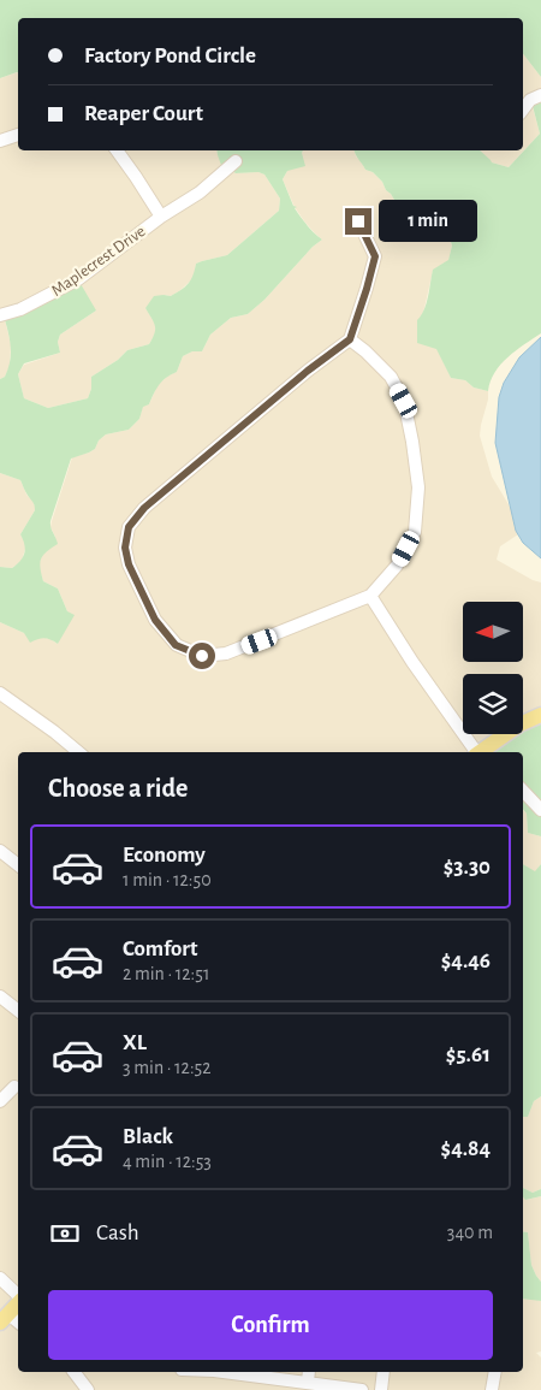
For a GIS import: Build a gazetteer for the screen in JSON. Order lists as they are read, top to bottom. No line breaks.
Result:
{"streets":{"street":["Maplecrest Drive"]},"north":"left","page":{"banner":["Factory Pond Circle","Reaper Court"],"bubble":"1 min","heading":"Choose a ride","list":[{"name":"Economy","note":"1 min · 12:50","value":"$3.30"},{"name":"Comfort","note":"2 min · 12:51","value":"$4.46"},{"name":"XL","note":"3 min · 12:52","value":"$5.61"},{"name":"Black","note":"4 min · 12:53","value":"$4.84"}],"pay":["Cash","340 m"],"buttons":"Confirm"}}
